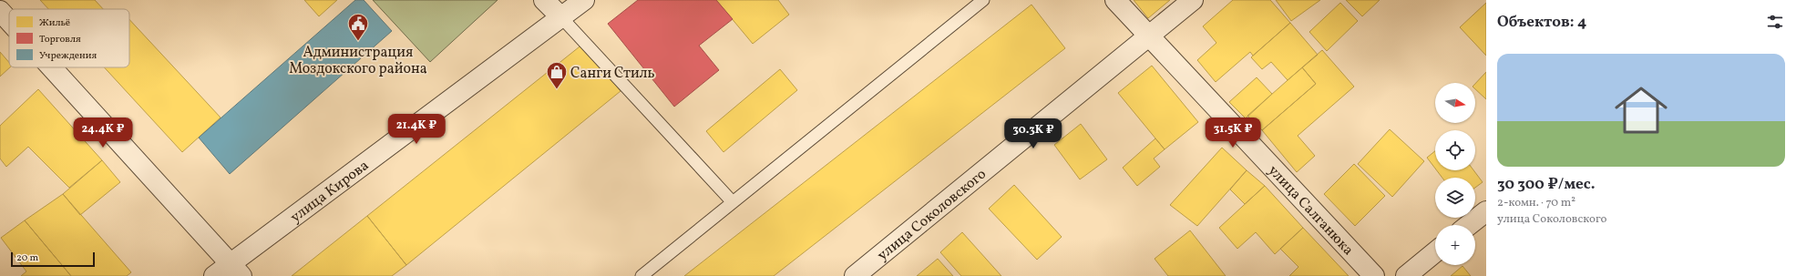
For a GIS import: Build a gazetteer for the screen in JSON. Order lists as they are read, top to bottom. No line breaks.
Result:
{"streets":{"street":["улица Кирова","улица Салганюка","улица Соколовского"]},"crossings":[["улица Салганюка","улица Соколовского"]],"places":{"public building":["Администрация Моздокского района"],"shop":["Санги Стиль"]},"legend":["Жильё","Торговля","Учреждения"],"scale_bar":"20 m","north":"right","page":{"heading":"Объектов: 4","list":[{"name":"30 300 ₽/мес.","note":"2-комн. · 70 m² · улица Соколовского"}],"map_buttons":"+","price":["21.4K ₽","24.4K ₽","31.5K ₽","30.3K ₽"],"scale":"20 m"}}
